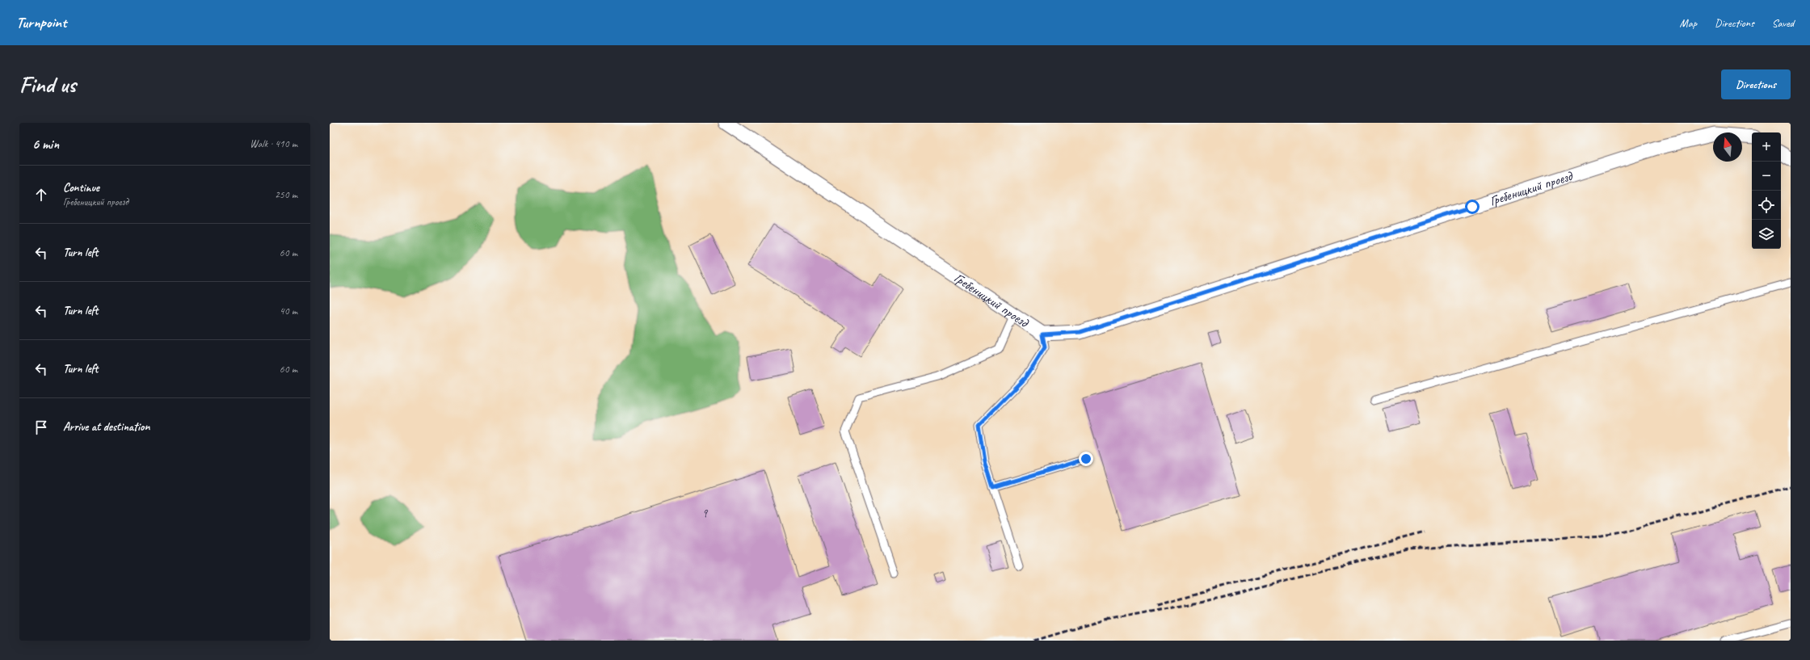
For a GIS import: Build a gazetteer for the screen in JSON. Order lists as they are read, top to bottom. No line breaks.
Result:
{"streets":{"street":["Гребеницкий проезд"]},"house_numbers":["9"],"north":"top","page":{"header":"Turnpoint","nav":["Map","Directions","Saved"],"buttons":"Directions","title":"Find us","heading":["6 min","Walk · 410 m"],"map_buttons":["+","−"],"list":[["Continue","Гребеницкий проезд","250 m"],["Turn left","60 m"],["Turn left","40 m"],["Turn left","60 m"],"Arrive at destination"]}}
